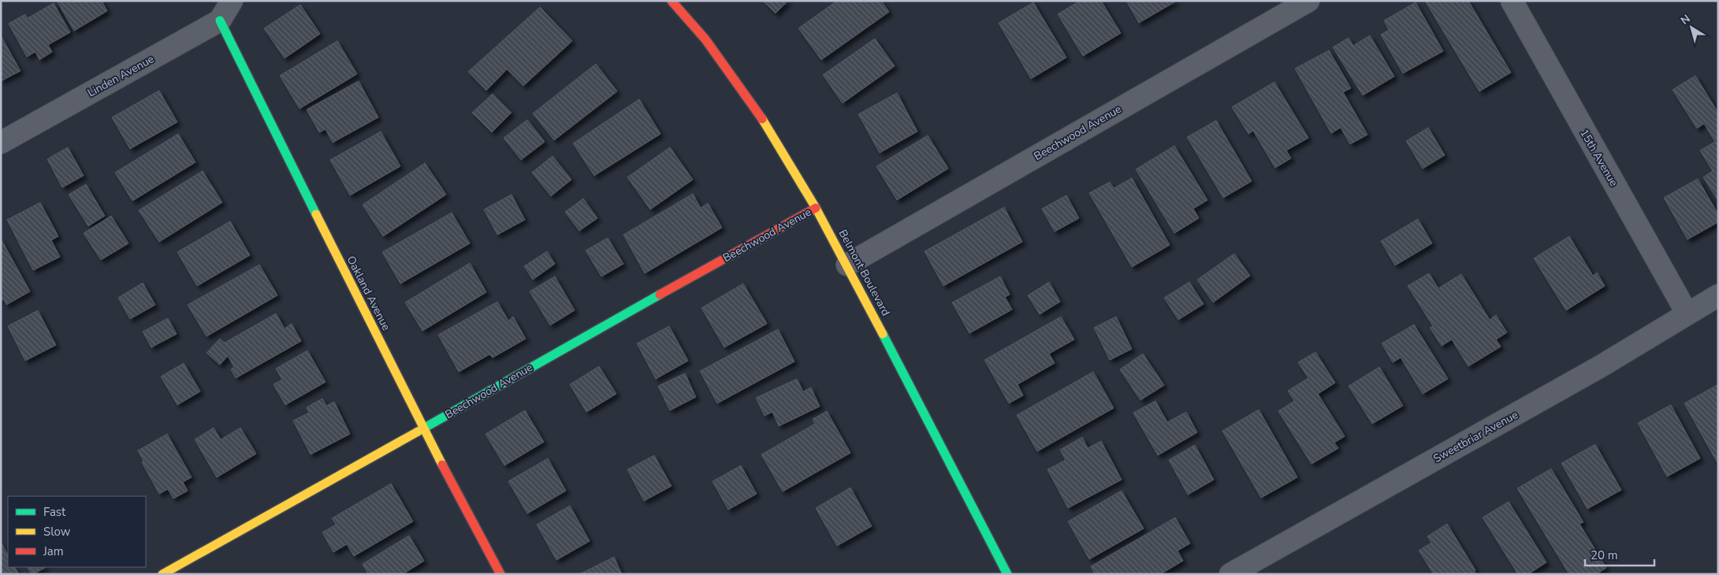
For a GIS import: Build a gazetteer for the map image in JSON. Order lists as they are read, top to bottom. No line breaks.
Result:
{"streets":{"street":["Linden Avenue","Beechwood Avenue","15th Avenue","Belmont Boulevard","Oakland Avenue","Sweetbriar Avenue"]},"crossings":[["Linden Avenue","Oakland Avenue"],["Beechwood Avenue","Belmont Boulevard"],["Beechwood Avenue","Oakland Avenue"],["15th Avenue","Sweetbriar Avenue"]],"legend":["Fast","Slow","Jam"],"scale_bar":"20 m","north":"top left"}
